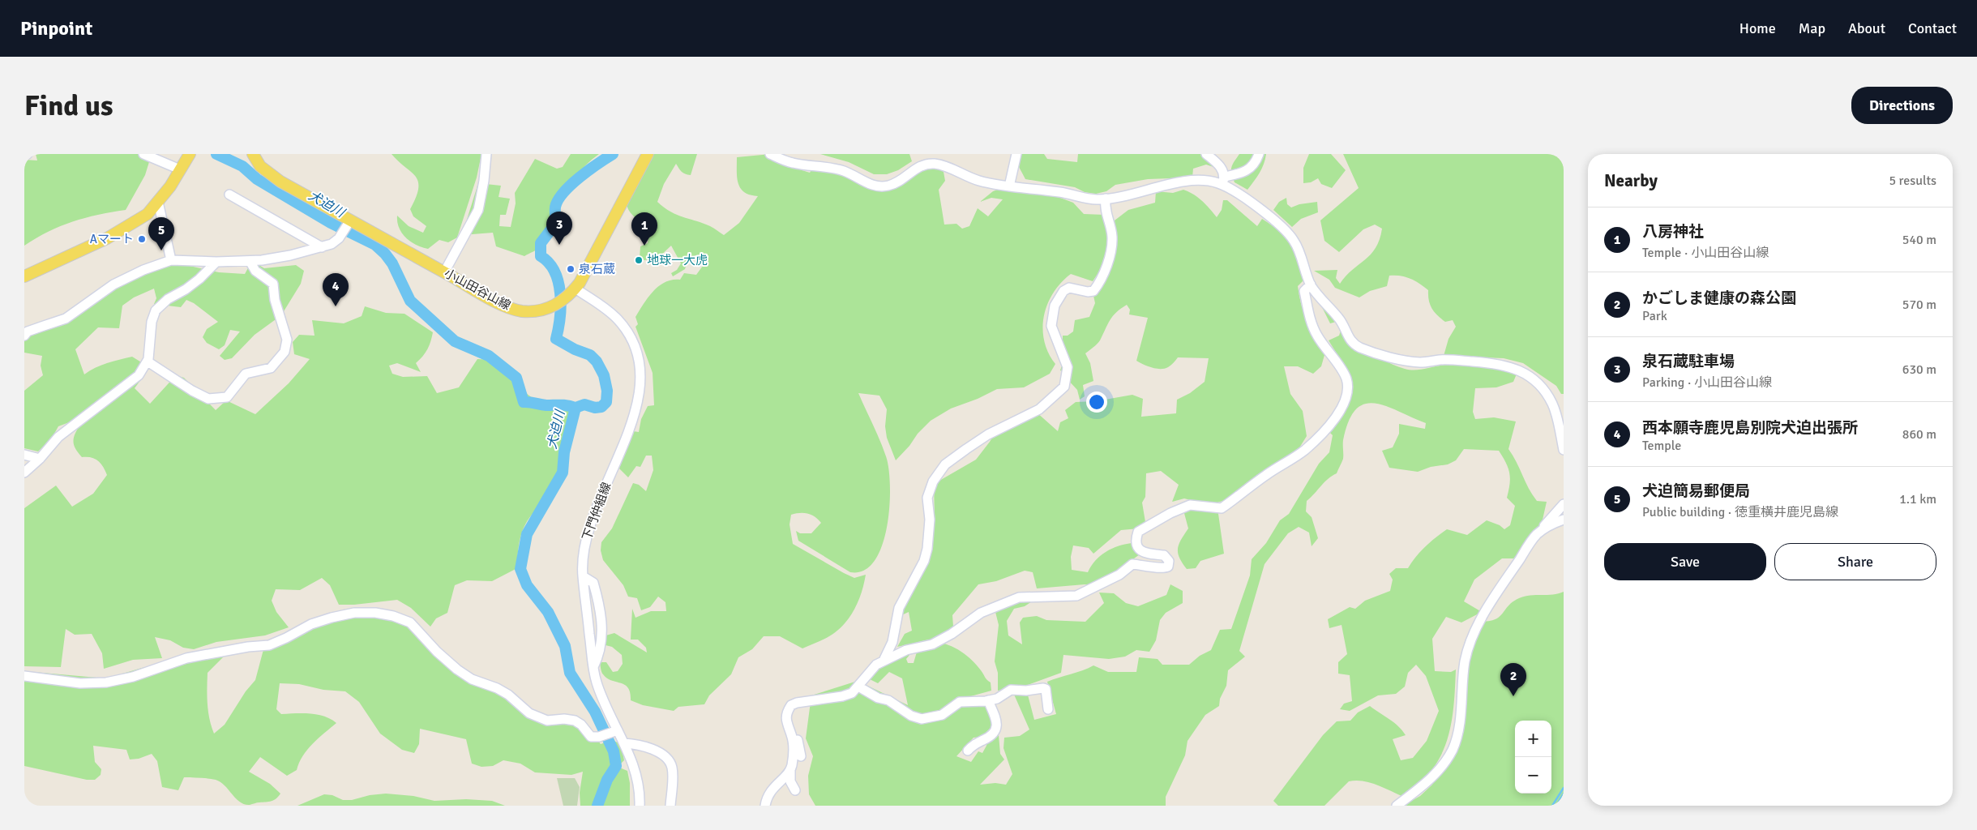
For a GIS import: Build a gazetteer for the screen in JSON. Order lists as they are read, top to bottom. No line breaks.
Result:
{"streets":{"main road":["小山田谷山線"],"street":["下門仲組線"]},"crossings":[["小山田谷山線","下門仲組線"]],"water":["犬迫川"],"places":["Aマート","地球一大虎","泉石蔵"],"page":{"header":"Pinpoint","nav":["Home","Map","About","Contact"],"buttons":["Directions",["Save","Share"]],"title":"Find us","heading":["Nearby","5 results"],"list":[{"mark":"1","name":"八房神社","note":"Temple · 小山田谷山線","value":"540 m"},{"mark":"2","name":"かごしま健康の森公園","note":"Park","value":"570 m"},{"mark":"3","name":"泉石蔵駐車場","note":"Parking · 小山田谷山線","value":"630 m"},{"mark":"4","name":"西本願寺鹿児島別院犬迫出張所","note":"Temple","value":"860 m"},{"mark":"5","name":"犬迫簡易郵便局","note":"Public building · 徳重横井鹿児島線","value":"1.1 km"}],"pins":["3","1","5","4","2"],"map_buttons":["+","−"]}}
